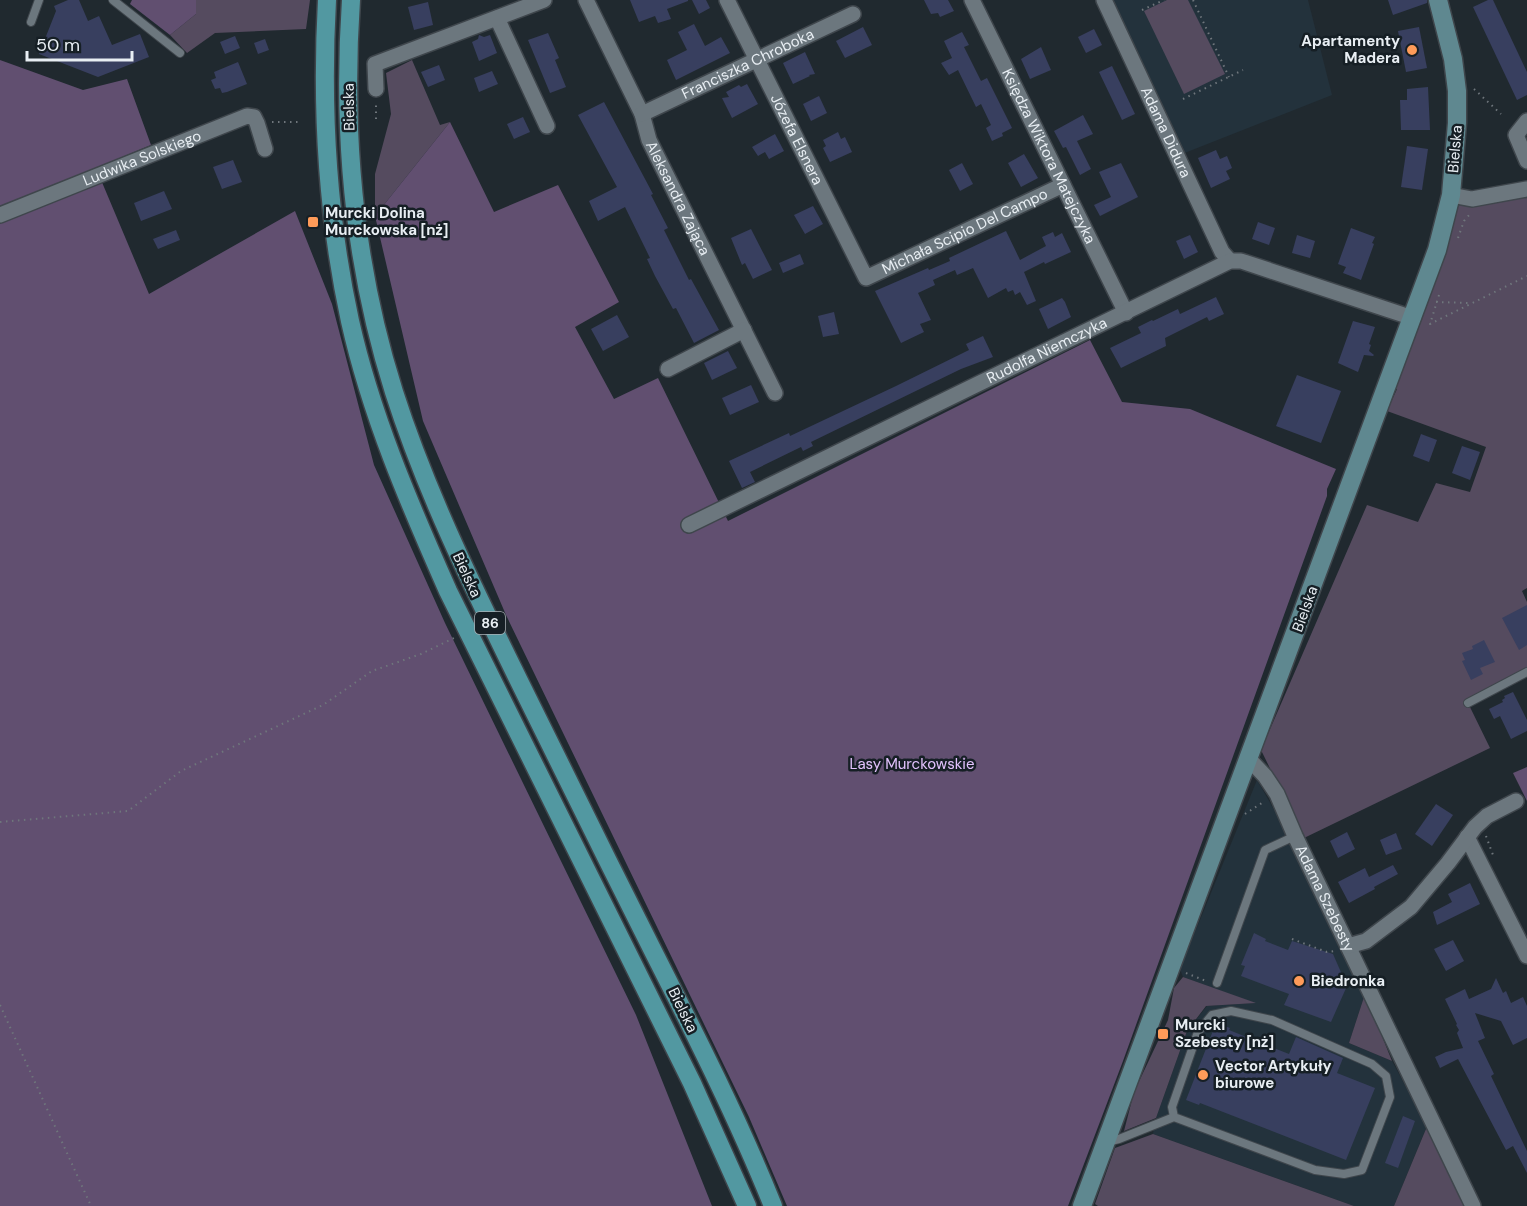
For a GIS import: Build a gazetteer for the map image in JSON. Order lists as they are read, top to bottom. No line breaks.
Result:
{"streets":{"main road":["Bielska","86"],"street":["Franciszka Chroboka","Adama Didura","Józefa Elsnera","Księdza Wiktora Matejczyka","Ludwika Solskiego","Aleksandra Zająca","Michała Scipio Del Campo","Rudolfa Niemczyka","Adama Szebesty"]},"crossings":[["Franciszka Chroboka","Józefa Elsnera"],["Franciszka Chroboka","Aleksandra Zająca"],["Bielska","Adama Szebesty"],["Adama Didura","Rudolfa Niemczyka"],["Józefa Elsnera","Michała Scipio Del Campo"],["Księdza Wiktora Matejczyka","Michała Scipio Del Campo"],["Księdza Wiktora Matejczyka","Rudolfa Niemczyka"]],"parks":["Lasy Murckowskie"],"places":{"other":["Apartamenty Madera","Biedronka","Vector Artykuły biurowe"],"transit":["Murcki Dolina Murckowska [nż]","Murcki Szebesty [nż]"]},"scale_bar":"50 m"}
